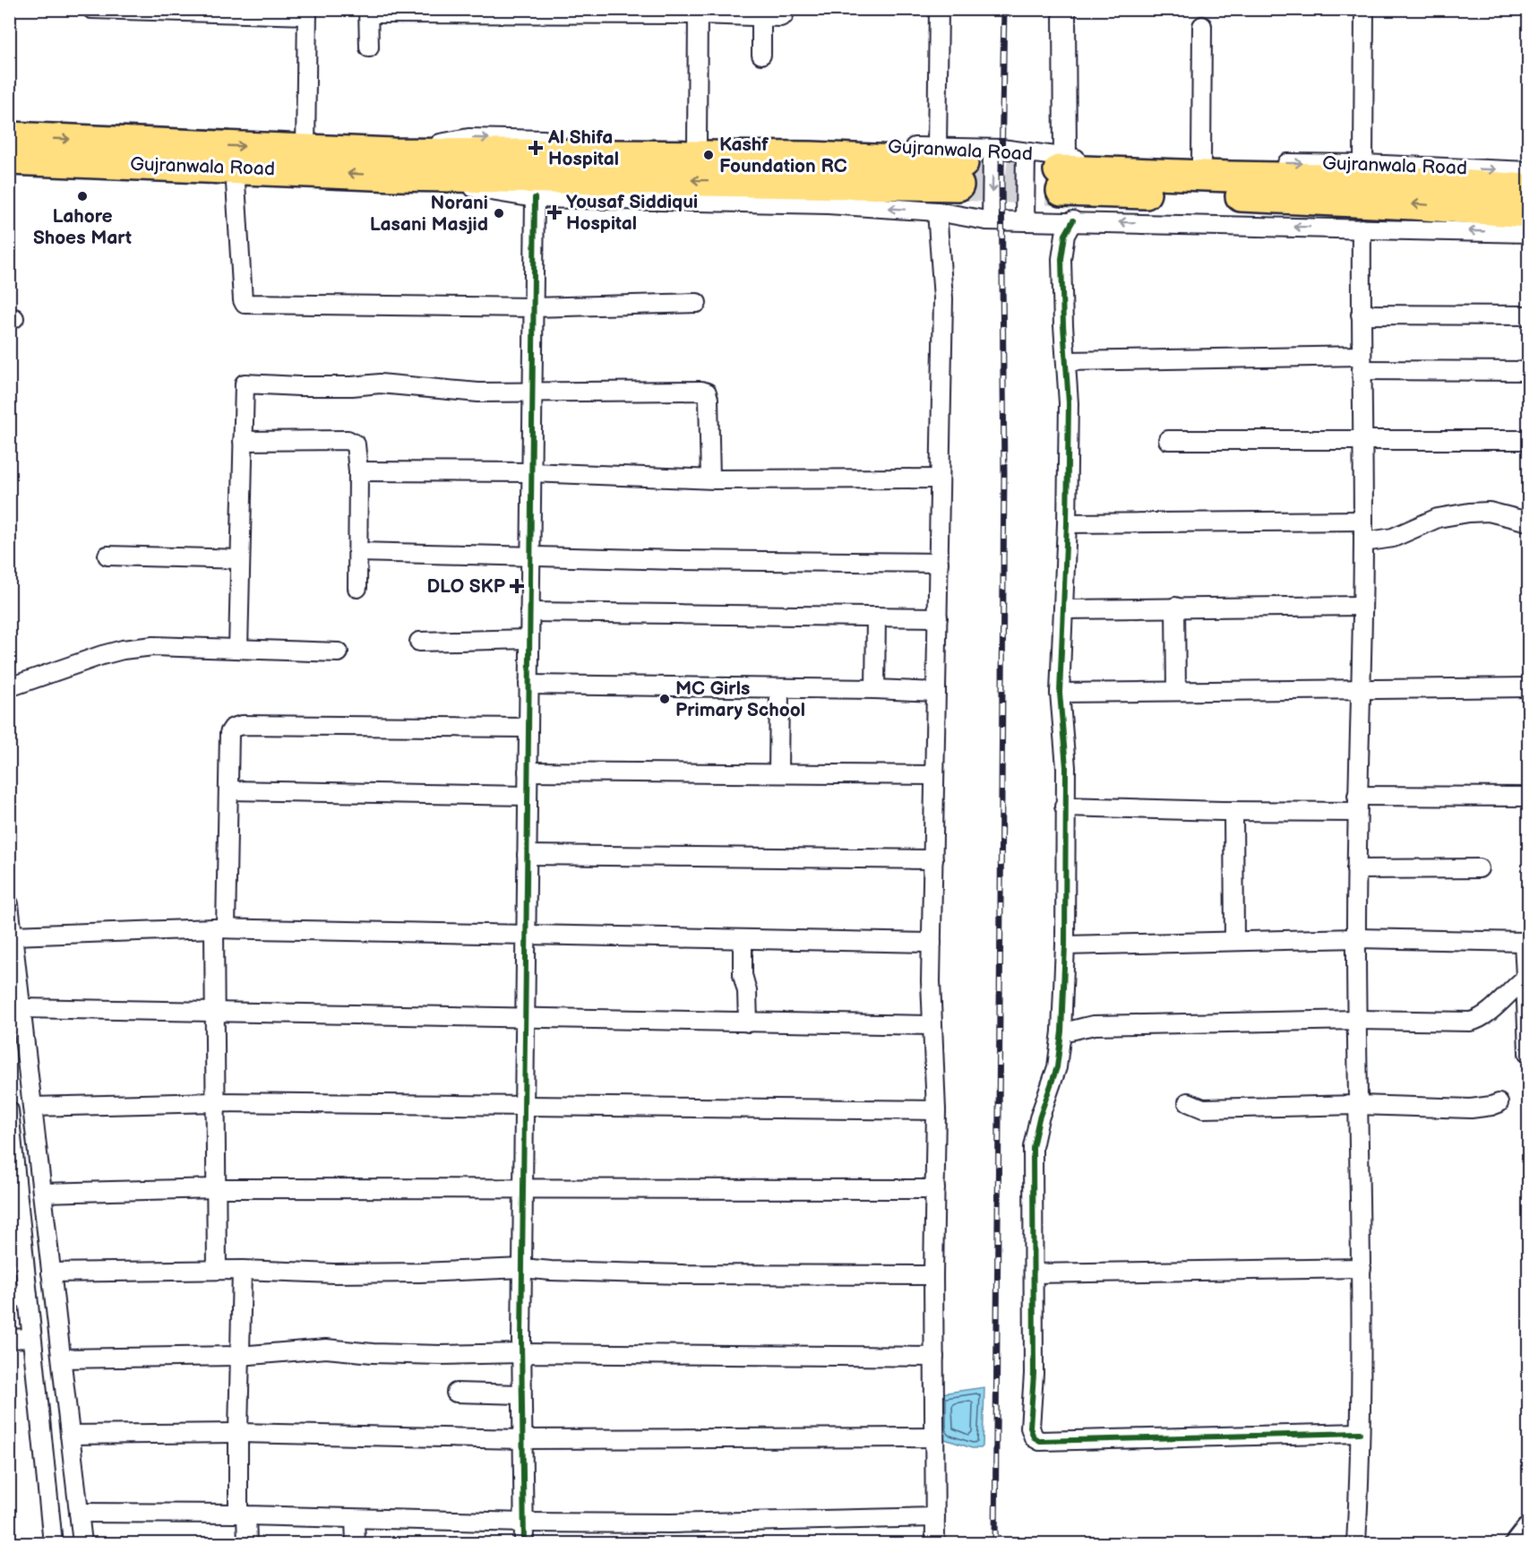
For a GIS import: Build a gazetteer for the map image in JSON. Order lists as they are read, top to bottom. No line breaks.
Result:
{"streets":{"highway":["Gujranwala Road"]},"places":{"health":["Al Shifa Hospital","Yousaf Siddiqui Hospital","DLO SKP"],"other":["Kashf Foundation RC","Lahore Shoes Mart","Norani Lasani Masjid","MC Girls Primary School"]}}
